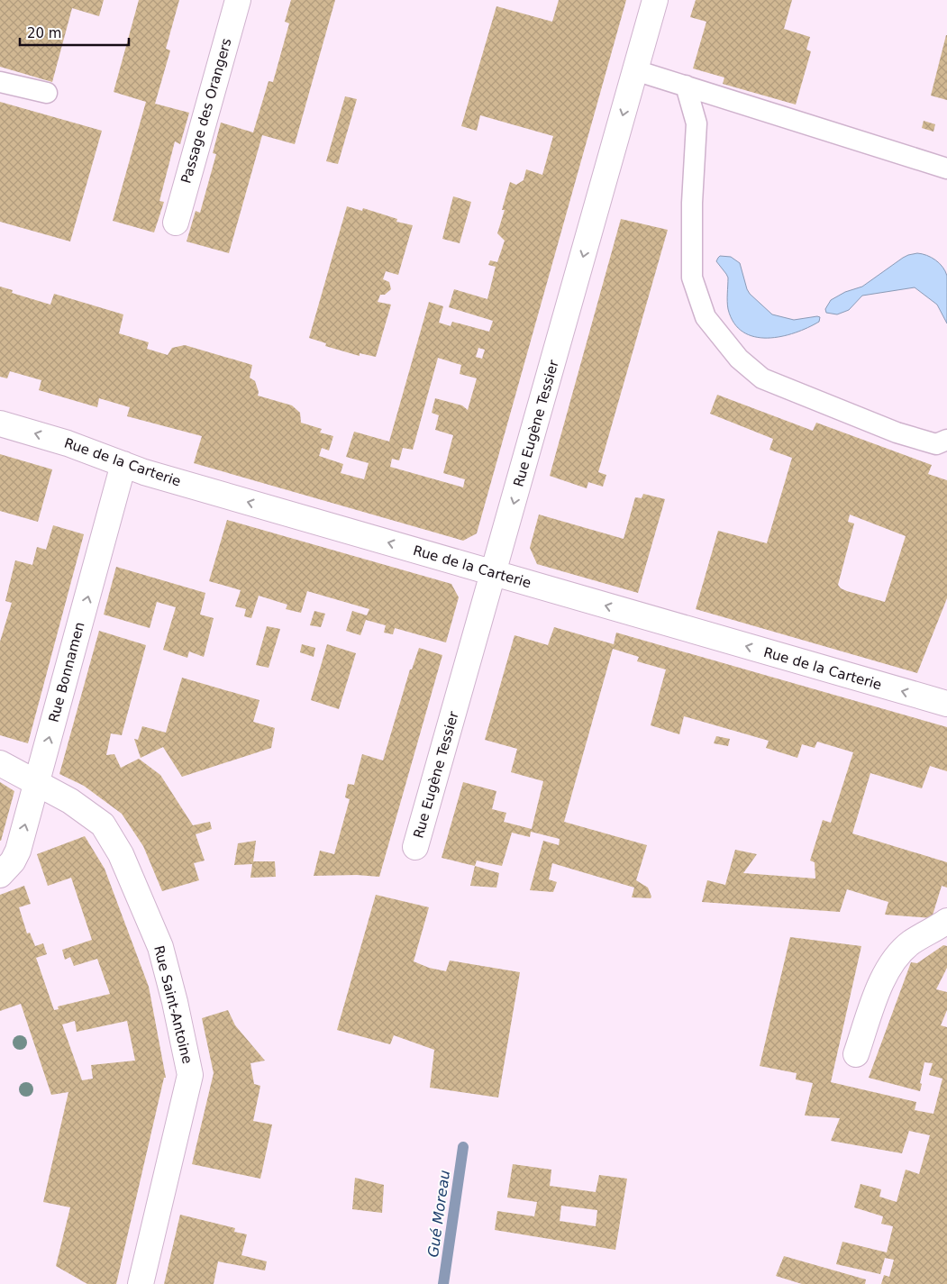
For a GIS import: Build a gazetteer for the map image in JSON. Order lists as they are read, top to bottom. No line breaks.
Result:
{"streets":{"street":["Passage des Orangers","Rue Eugène Tessier","Rue de la Carterie","Rue Bonnamen","Rue Saint-Antoine"]},"crossings":[["Rue Eugène Tessier","Rue de la Carterie"],["Rue de la Carterie","Rue Bonnamen"],["Rue Bonnamen","Rue Saint-Antoine"]],"one_way":["Rue Eugène Tessier","Rue de la Carterie","Rue Bonnamen"],"water":["Gué Moreau"],"scale_bar":"20 m"}
